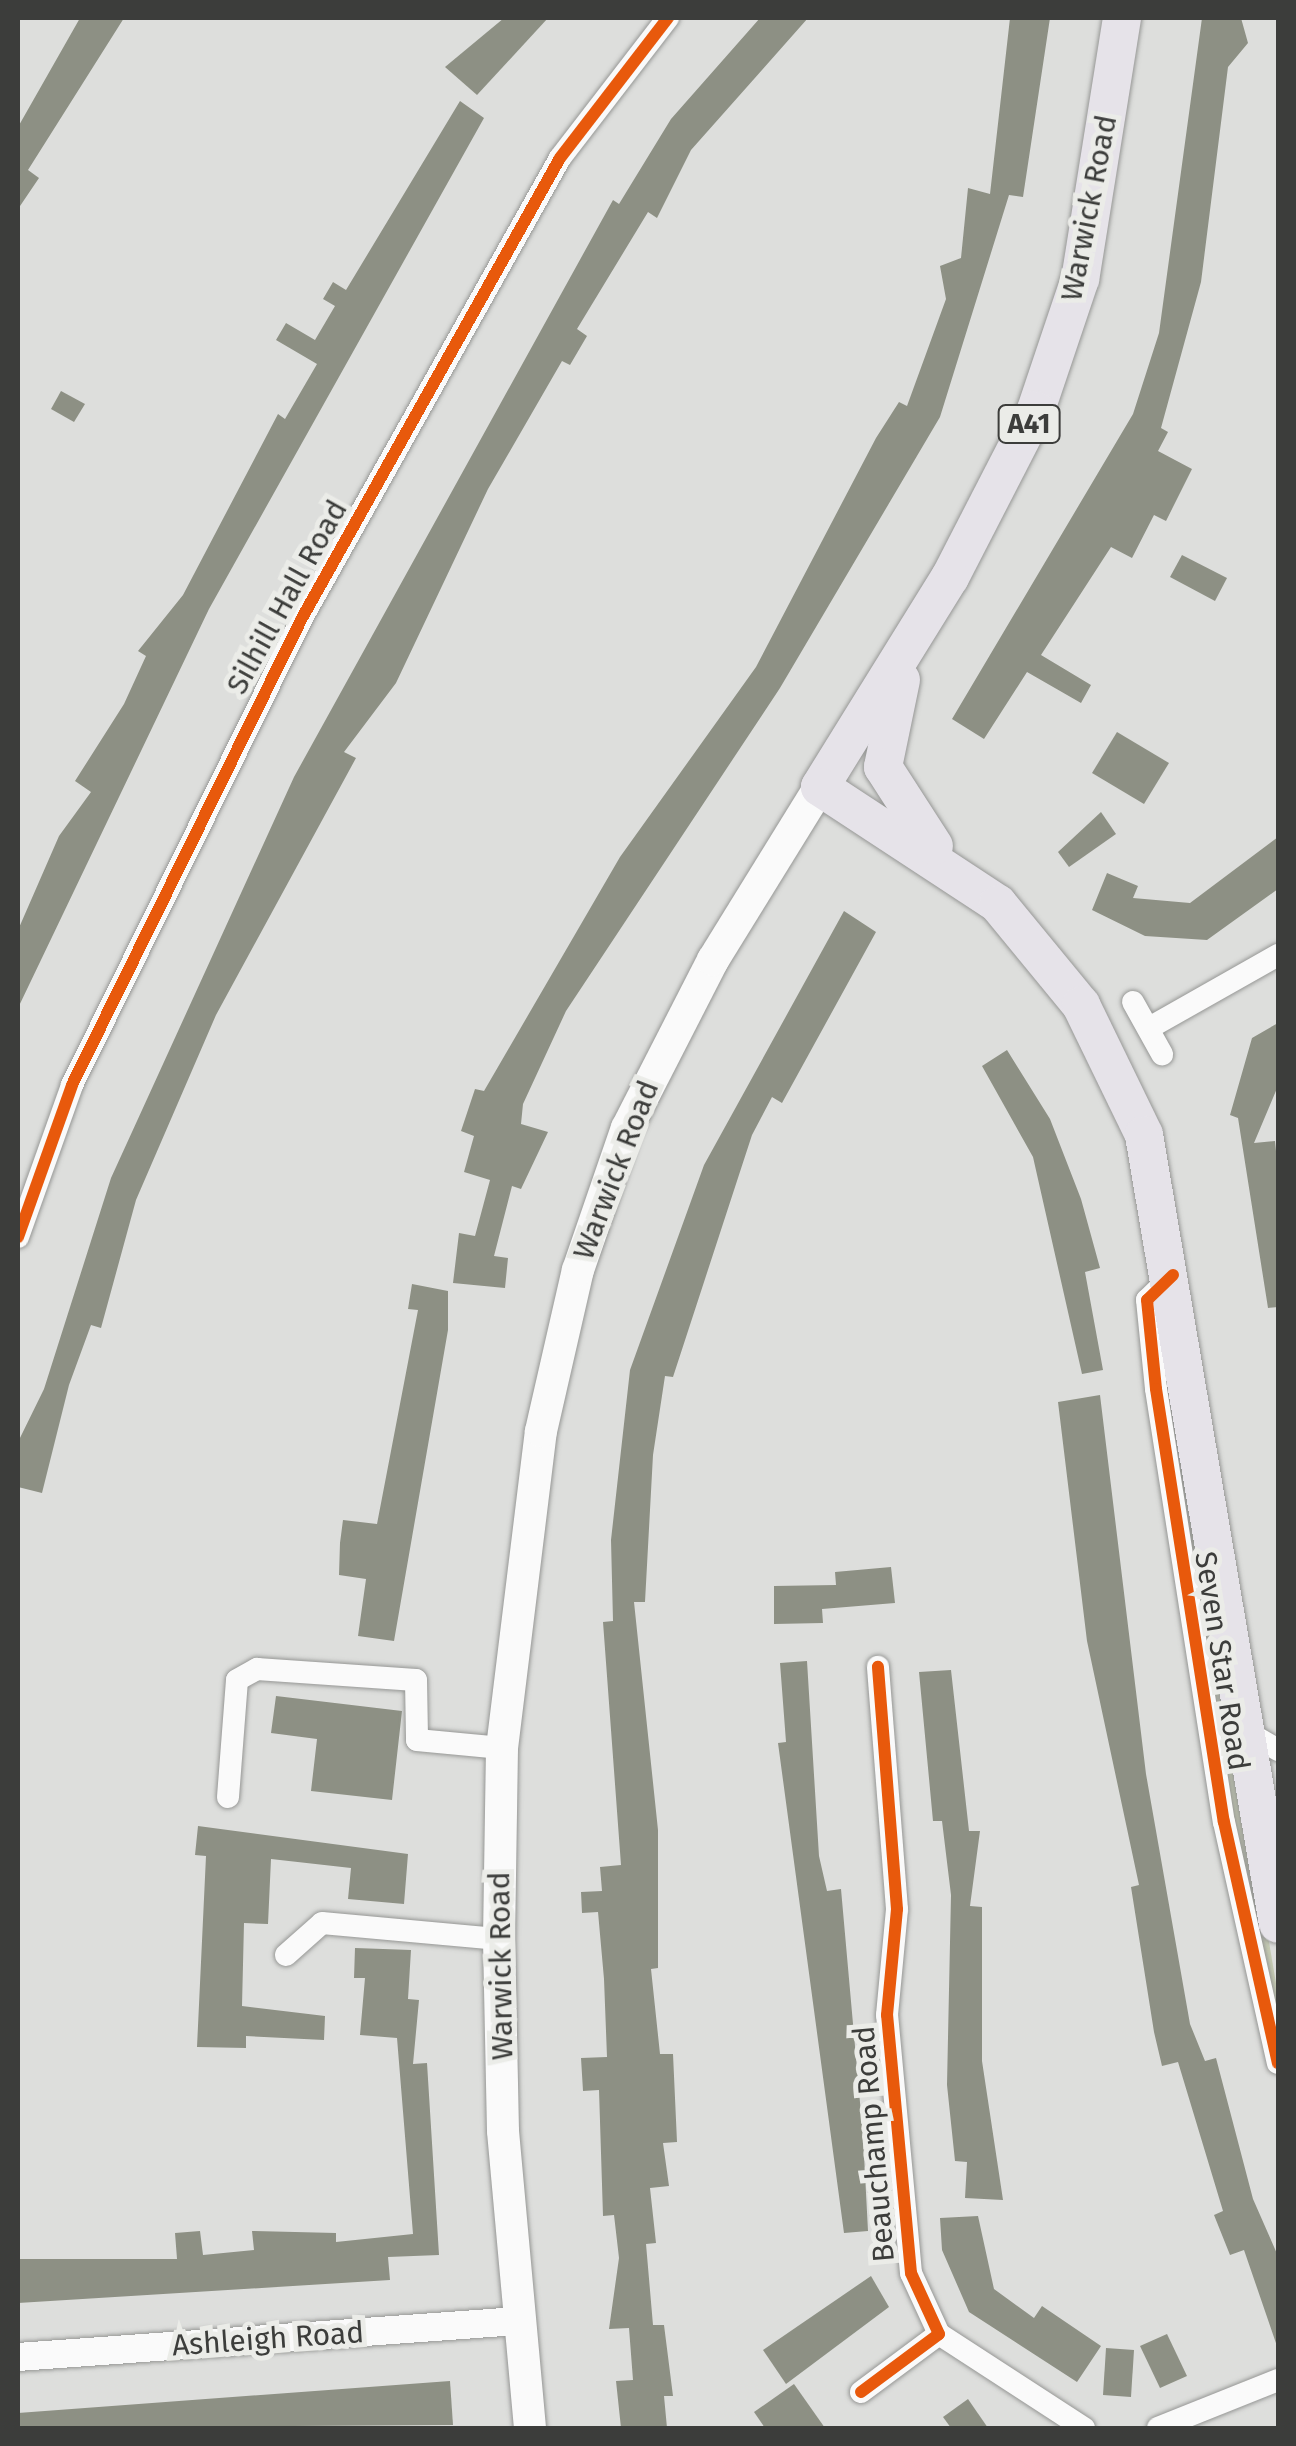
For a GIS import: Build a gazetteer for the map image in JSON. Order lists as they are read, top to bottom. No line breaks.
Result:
{"streets":{"highway":["Warwick Road","A41","Seven Star Road"],"street":["Silhill Hall Road","Beauchamp Road","Ashleigh Road"]},"crossings":[["Warwick Road","Seven Star Road"],["Warwick Road","Ashleigh Road"]]}
